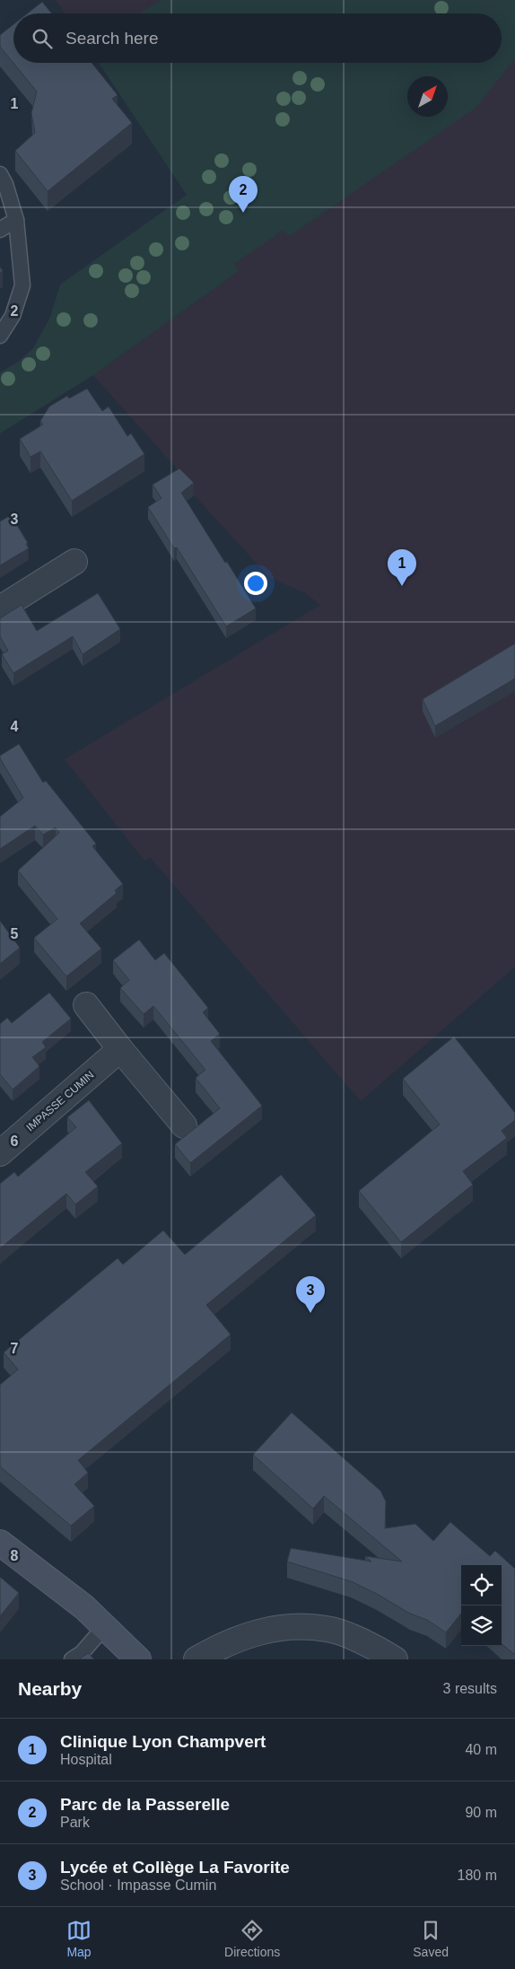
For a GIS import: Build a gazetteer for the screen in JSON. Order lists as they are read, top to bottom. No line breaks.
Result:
{"streets":{"street":["IMPASSE CUMIN"]},"north":"top right","page":{"search":"Search here","pins":["2","1","3"],"heading":["Nearby","3 results"],"list":[{"mark":"1","name":"Clinique Lyon Champvert","note":"Hospital","value":"40 m"},{"mark":"2","name":"Parc de la Passerelle","note":"Park","value":"90 m"},{"mark":"3","name":"Lycée et Collège La Favorite","note":"School · Impasse Cumin","value":"180 m"}],"nav":["Map","Directions","Saved"]},"grid":{"rows":["1","2","3","4","5","6","7","8"]}}
